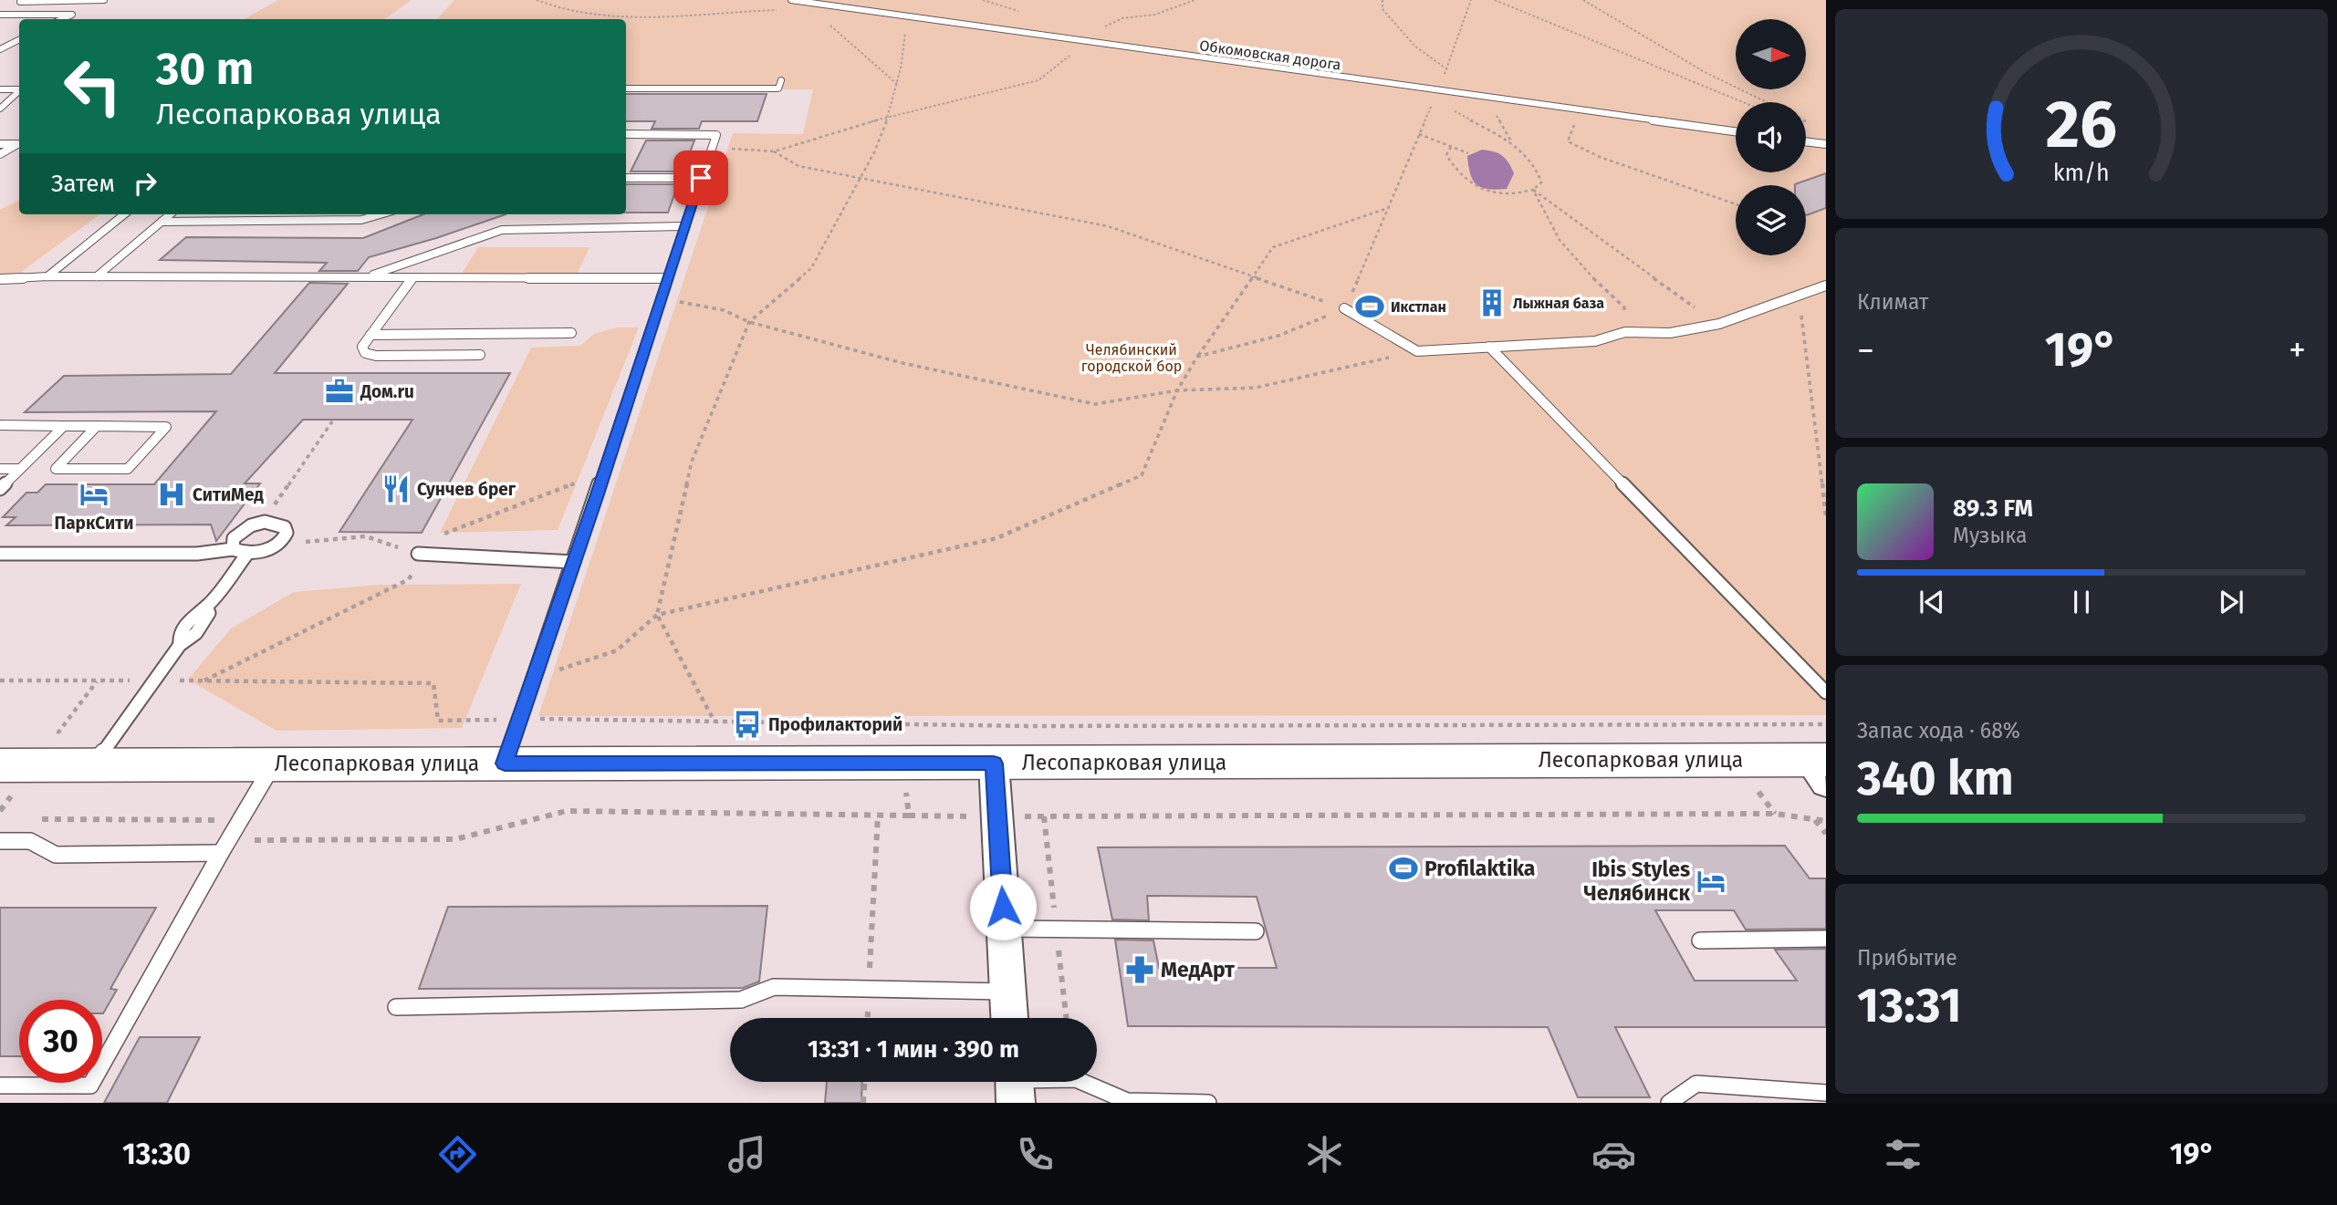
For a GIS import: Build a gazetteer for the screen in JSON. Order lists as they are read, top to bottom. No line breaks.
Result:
{"streets":{"main road":["Лесопарковая улица"],"lane":["Обкомовская дорога"]},"parks":["Челябинский городской бор"],"places":{"building":["Лыжная база"],"sports":["Икстлан","Profilaktika"],"office":["Дом.ru"],"restaurant":["Сунчев брег"],"hotel":["ПаркСити","Ibis Styles Челябинск"],"hospital":["СитиМед"],"bus stop":["Профилакторий"],"pharmacy":["МедАрт"]},"north":"right","page":{"turn":["30 m","Лесопарковая улица"],"then":"Затем","tile":["Климат",["Запас хода · 68%","340 km"],["Прибытие","13:31"]],"heat":["−","19°","+"],"song":["89.3 FM","Музыка"],"limit":"30","trip":"13:31 · 1 мин · 390 m","tabs":["13:30","19°"],"gauge":["26","km/h"]}}
